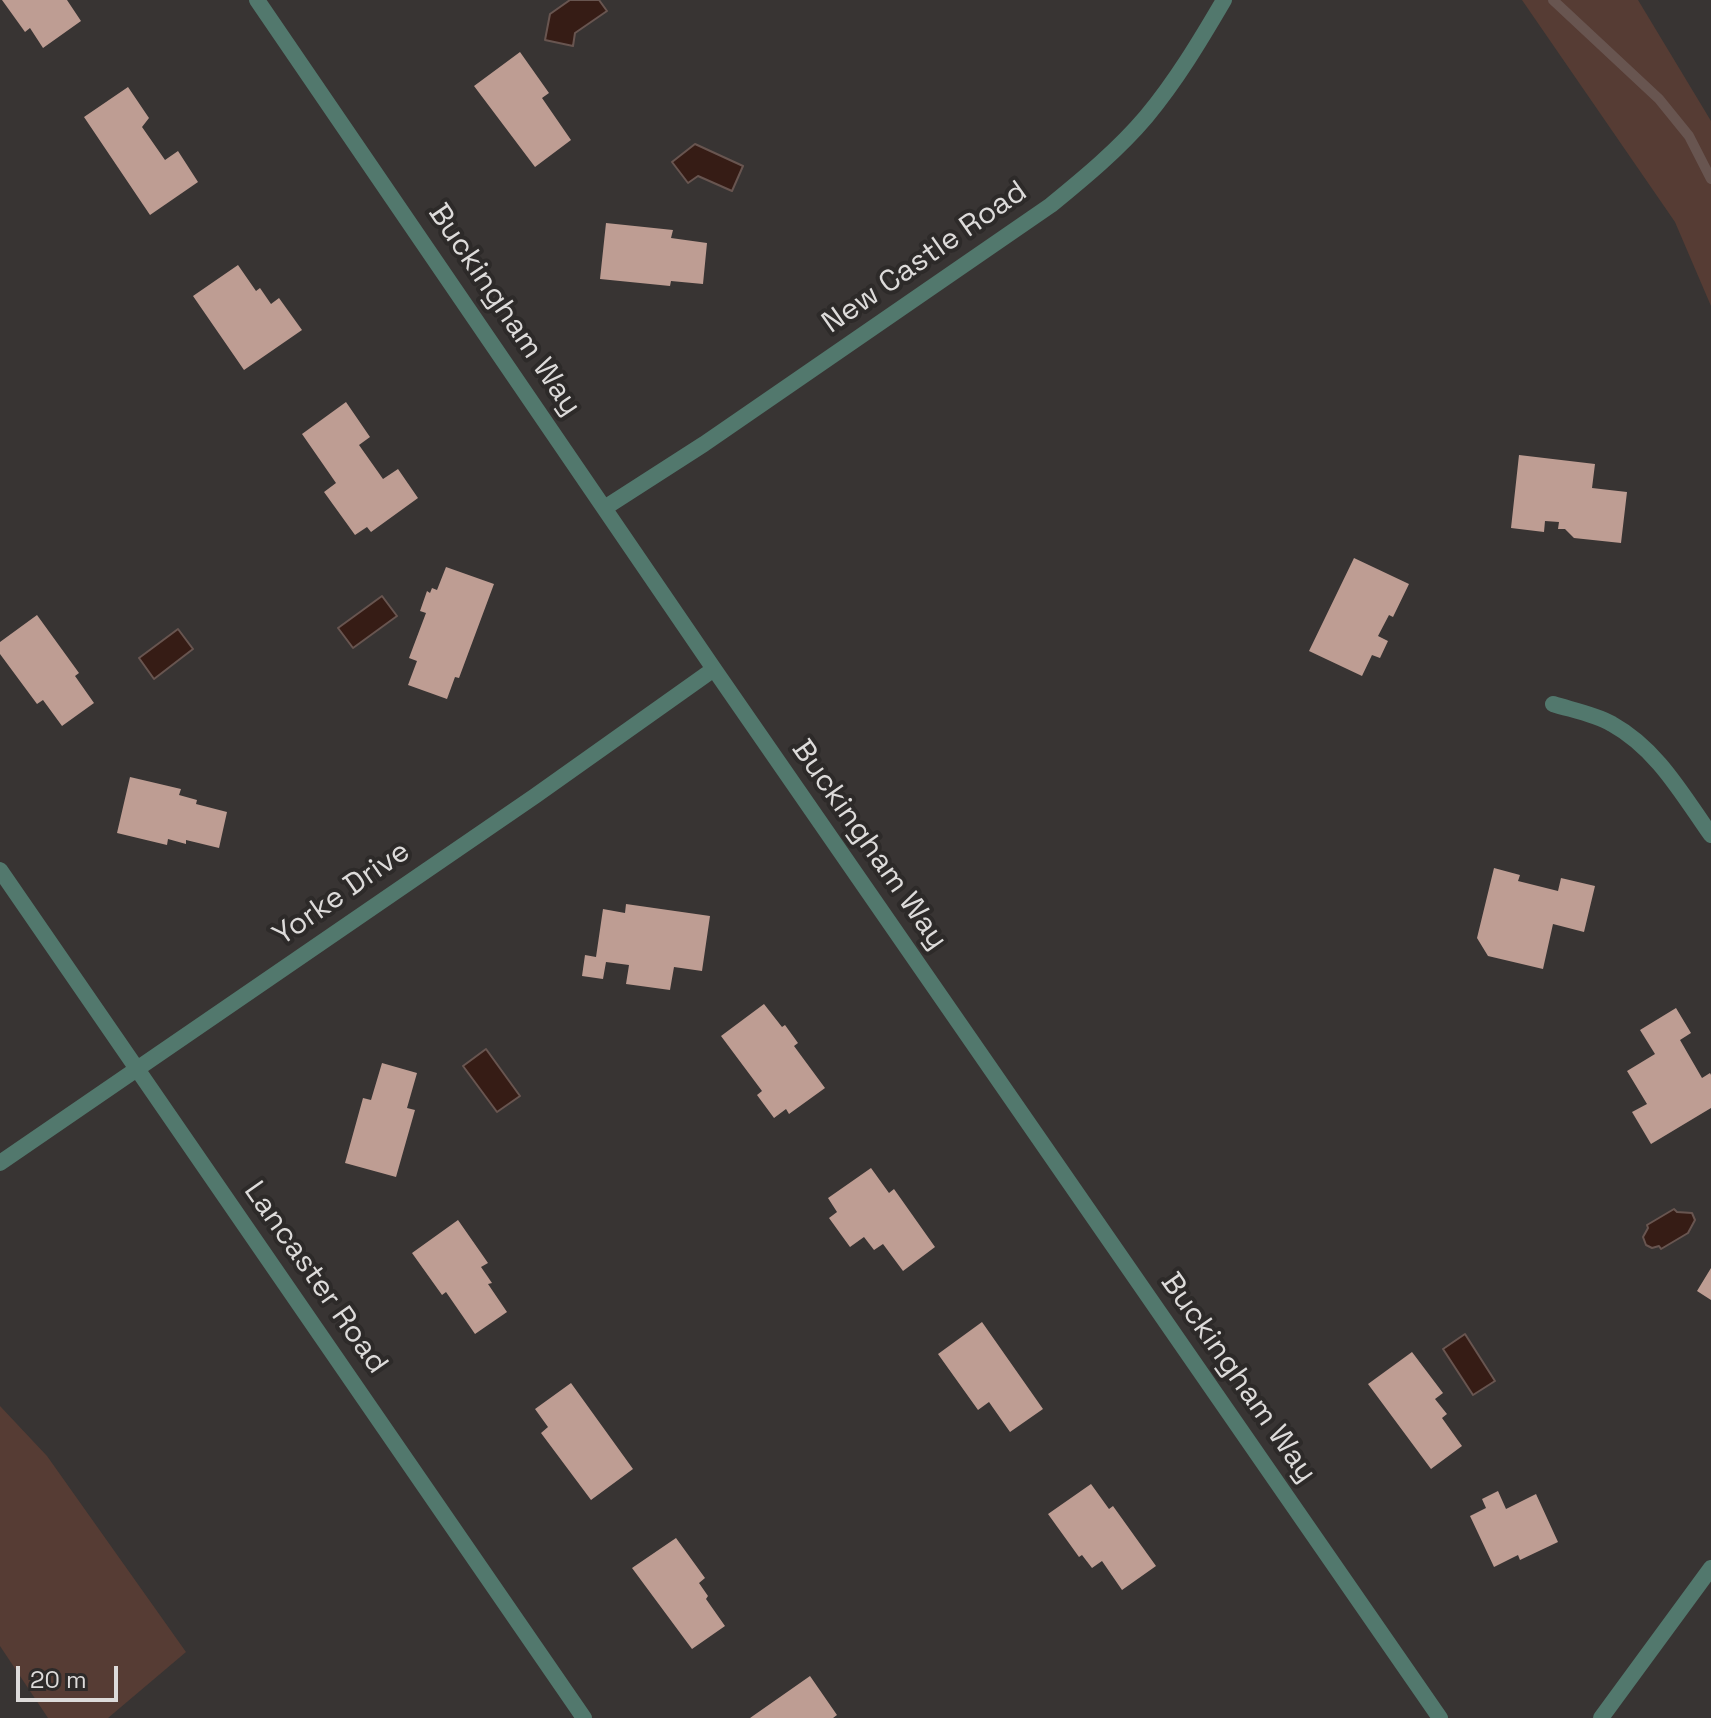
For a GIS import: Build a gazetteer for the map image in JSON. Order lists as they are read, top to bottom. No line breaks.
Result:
{"streets":{"street":["New Castle Road","Buckingham Way","Yorke Drive","Lancaster Road"]},"crossings":[["New Castle Road","Buckingham Way"],["Buckingham Way","Yorke Drive"],["Yorke Drive","Lancaster Road"]],"scale_bar":"20 m"}
